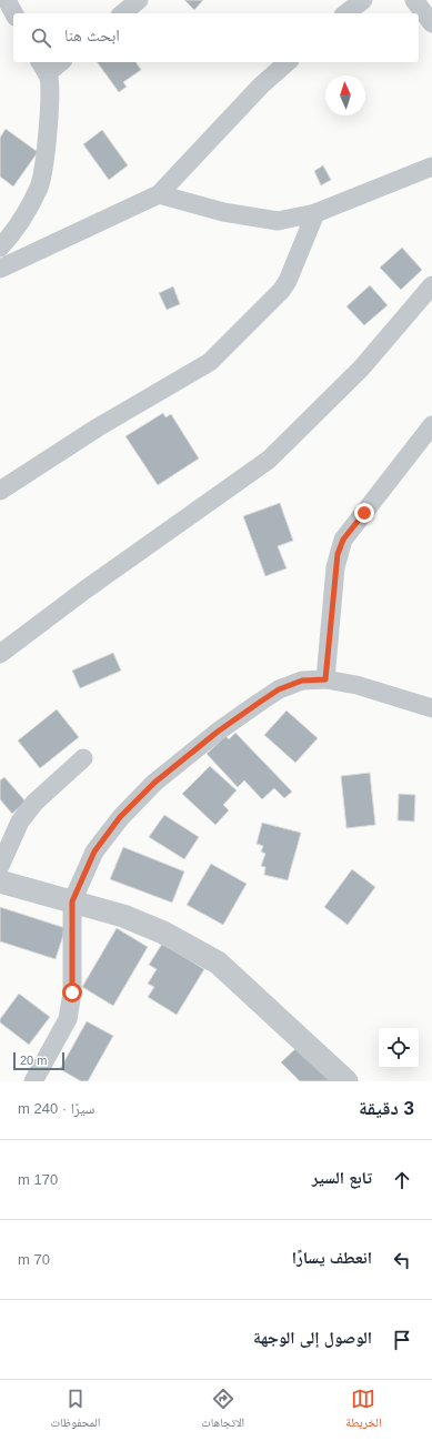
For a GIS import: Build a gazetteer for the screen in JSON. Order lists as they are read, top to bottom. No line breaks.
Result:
{"scale_bar":"20 m","north":"top","page":{"search":"ابحث هنا","scale":"20 m","heading":["3 دقيقة","سيرًا · 240 m"],"list":[["تابع السير","170 m"],["انعطف يسارًا","70 m"],"الوصول إلى الوجهة"],"nav":["الخريطة","الاتجاهات","المحفوظات"]}}
